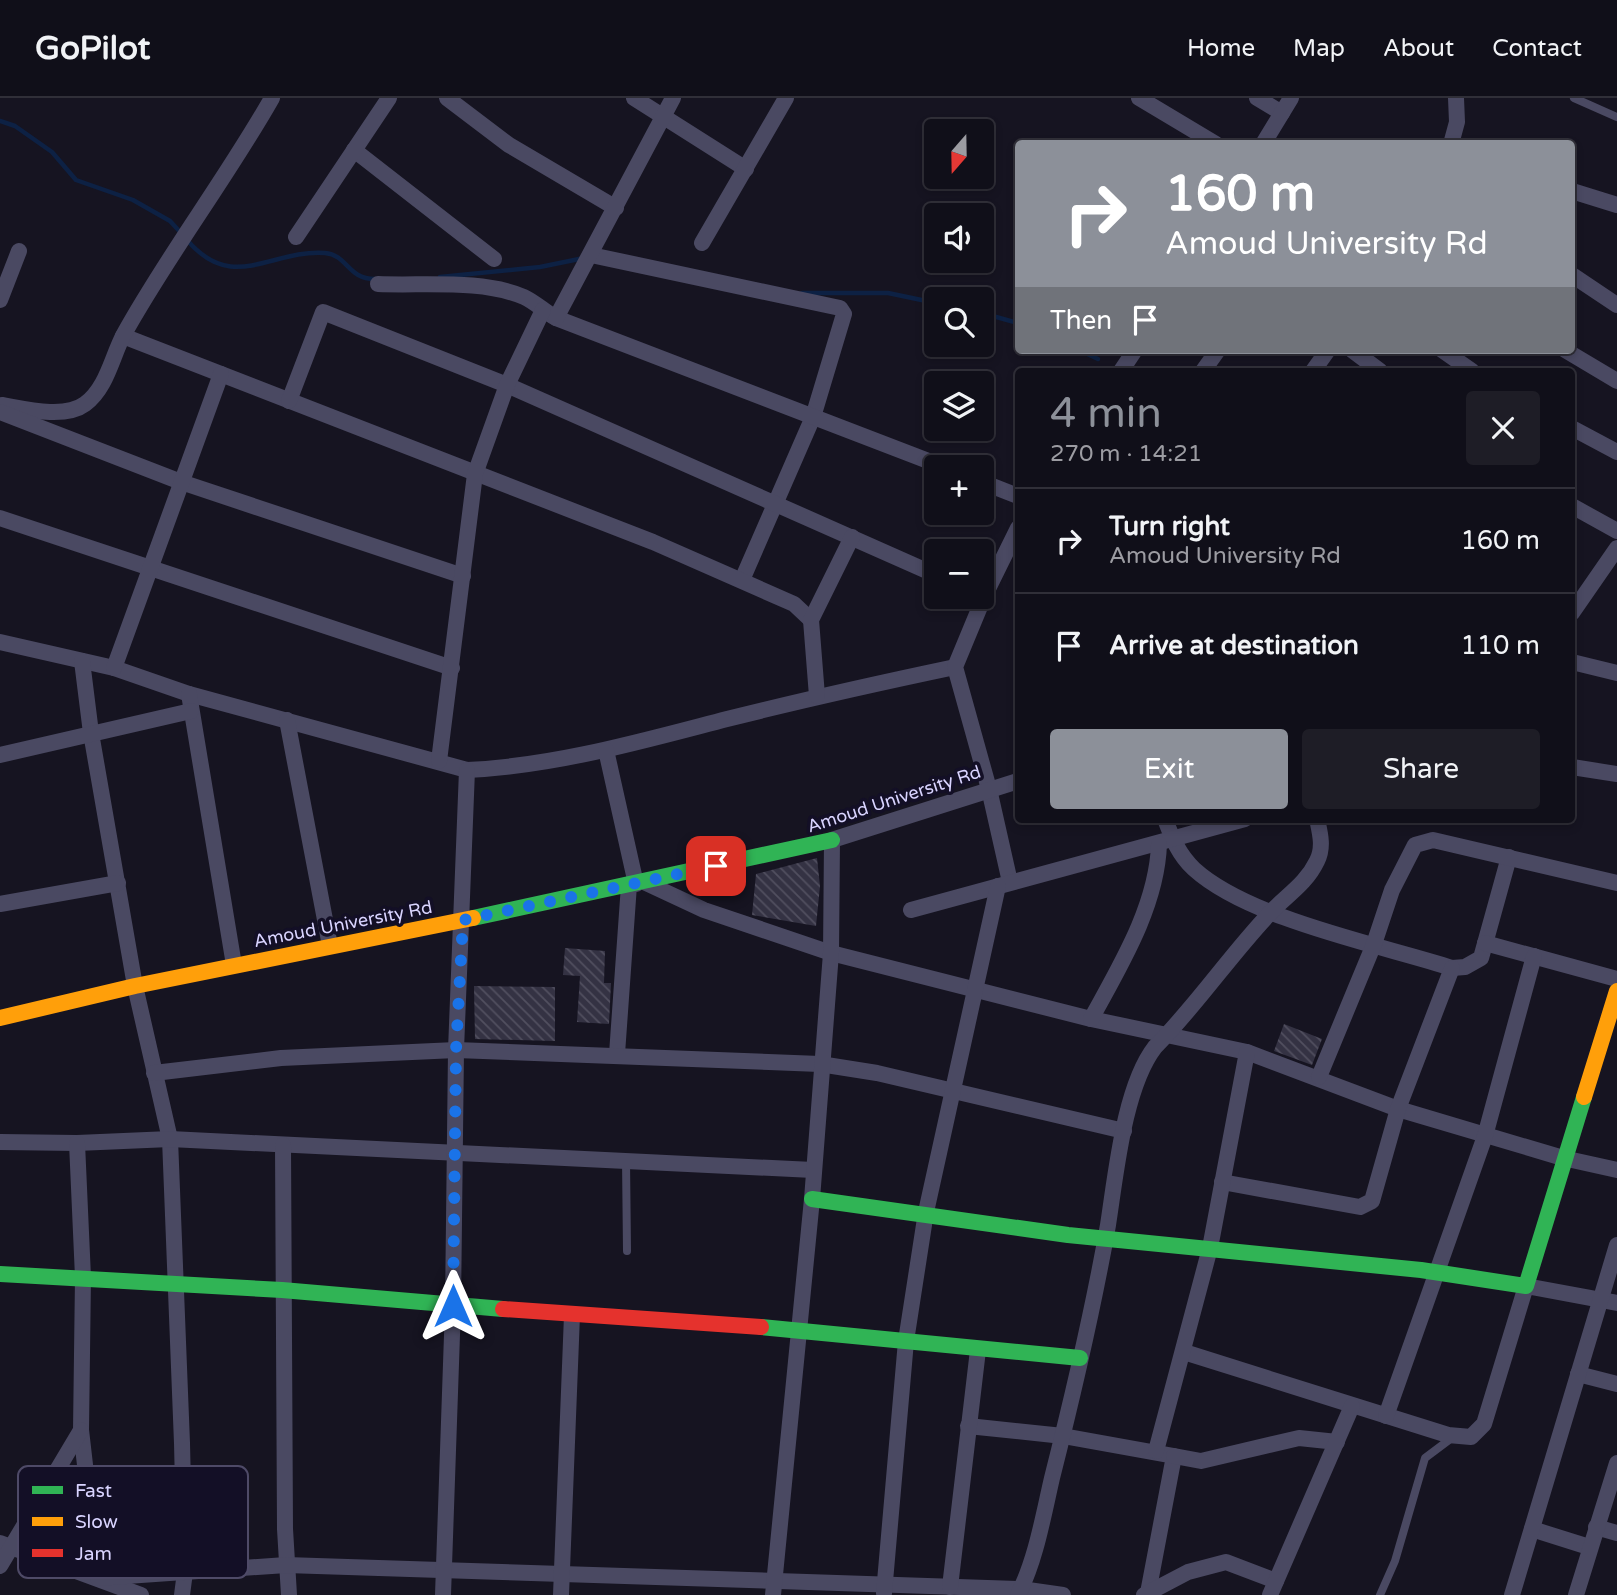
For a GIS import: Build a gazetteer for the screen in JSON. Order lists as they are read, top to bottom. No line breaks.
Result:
{"streets":{"street":["Amoud University Rd"]},"legend":["Fast","Slow","Jam"],"north":"bottom","page":{"header":"GoPilot","nav":["Home","Map","About","Contact"],"map_buttons":["+","−"],"turn":["160 m","Amoud University Rd"],"then":"Then","heading":["4 min","270 m · 14:21"],"list":[{"name":"Turn right","note":"Amoud University Rd","value":"160 m"},{"name":"Arrive at destination","value":"110 m"}],"buttons":["Exit","Share"]}}
